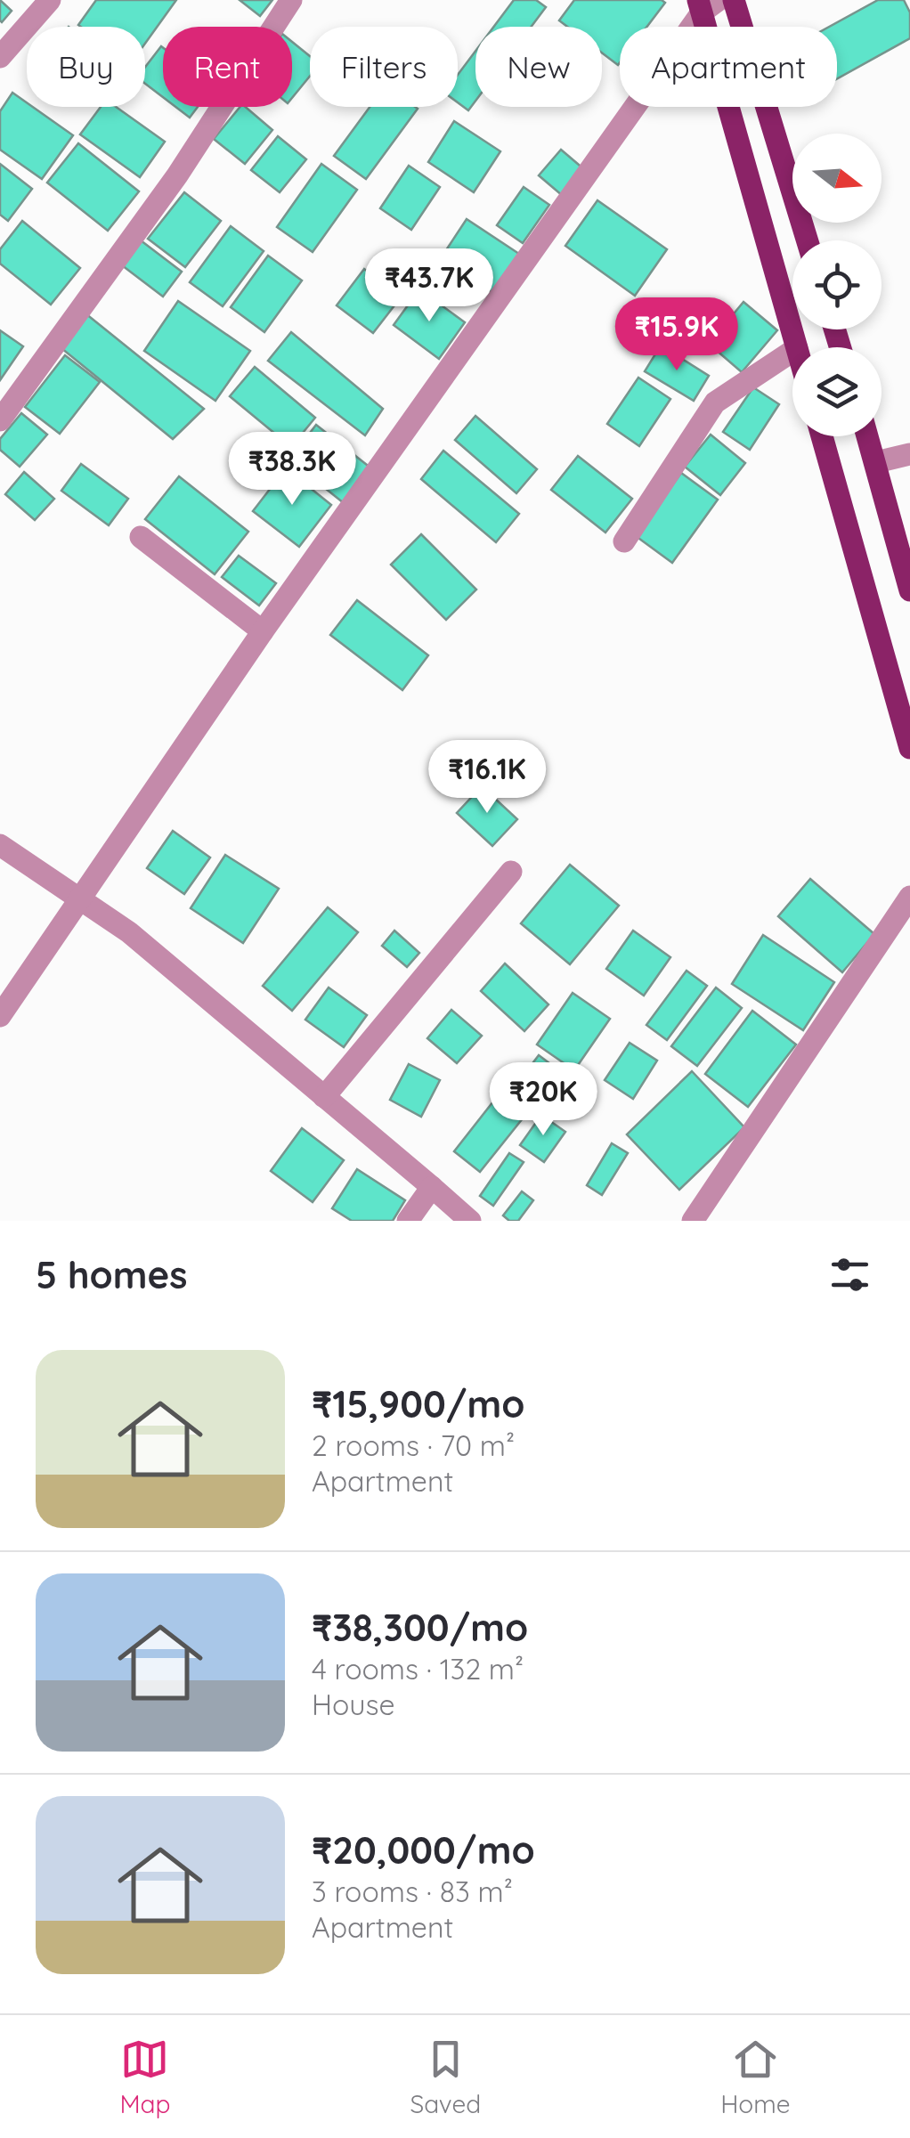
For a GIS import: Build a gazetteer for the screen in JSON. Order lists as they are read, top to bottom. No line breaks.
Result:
{"north":"right","page":{"chip":["Buy","Rent","Filters","New","Apartment"],"price":["₹43.7K","₹15.9K","₹38.3K","₹16.1K","₹20K"],"heading":"5 homes","list":[{"name":"₹15,900/mo","note":"2 rooms · 70 m² · Apartment"},{"name":"₹38,300/mo","note":"4 rooms · 132 m² · House"},{"name":"₹20,000/mo","note":"3 rooms · 83 m² · Apartment"}],"tabs":["Map","Saved","Home"]}}
